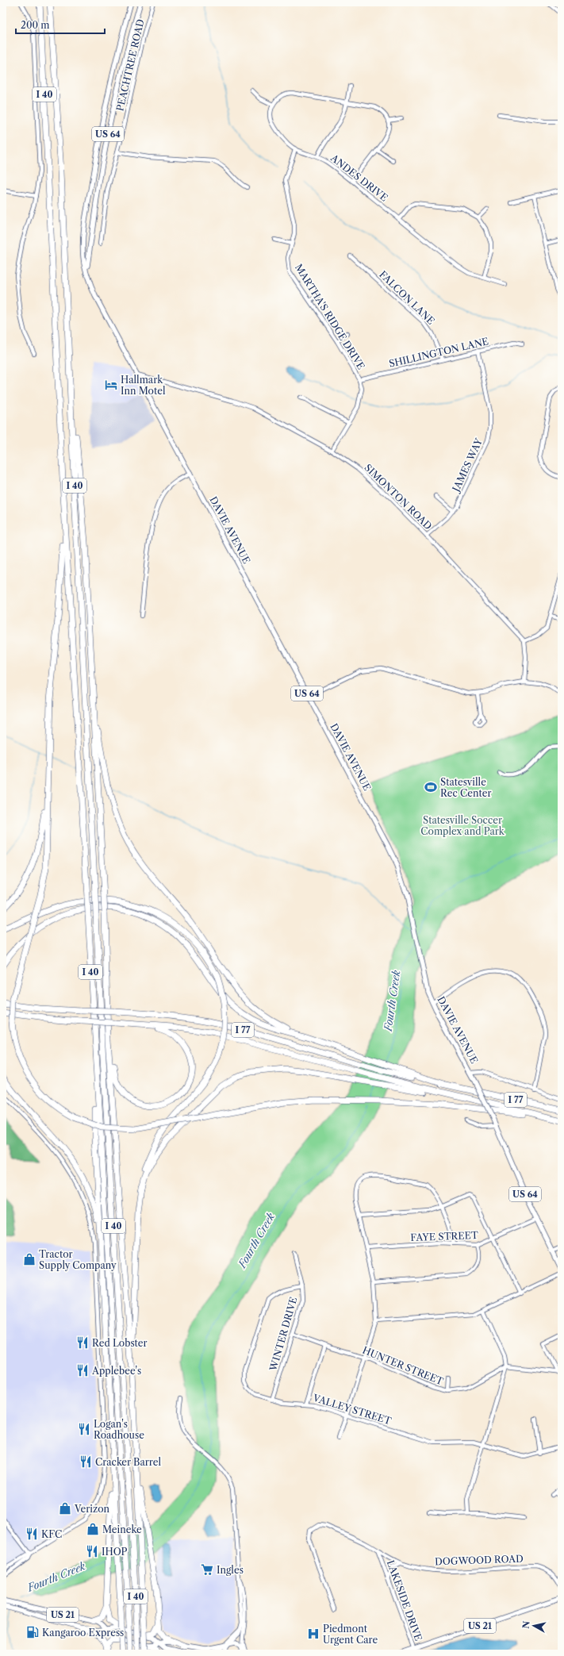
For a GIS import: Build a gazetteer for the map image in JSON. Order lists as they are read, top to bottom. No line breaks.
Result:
{"streets":{"highway":["I 40","I 77"],"main road":["US 64","DAVIE AVENUE","US 21"],"street":["PEACHTREE ROAD","ANDES DRIVE","FALCON LANE","MARTHA'S RIDGE DRIVE","SHILLINGTON LANE","JAMES WAY","SIMONTON ROAD","FAYE STREET","WINTER DRIVE","HUNTER STREET","VALLEY STREET","DOGWOOD ROAD","LAKESIDE DRIVE"]},"crossings":[["US 64","DAVIE AVENUE"],["ANDES DRIVE","MARTHA'S RIDGE DRIVE"],["FALCON LANE","SHILLINGTON LANE"],["MARTHA'S RIDGE DRIVE","SHILLINGTON LANE"],["MARTHA'S RIDGE DRIVE","SIMONTON ROAD"],["SHILLINGTON LANE","JAMES WAY"],["JAMES WAY","SIMONTON ROAD"],["SIMONTON ROAD","DAVIE AVENUE"],["DAVIE AVENUE","FAYE STREET"],["WINTER DRIVE","HUNTER STREET"],["WINTER DRIVE","VALLEY STREET"],["DOGWOOD ROAD","LAKESIDE DRIVE"],["LAKESIDE DRIVE","US 21"]],"water":["Fourth Creek"],"parks":["Statesville Soccer Complex and Park"],"places":{"hotel":["Hallmark Inn Motel"],"sports":["Statesville Rec Center"],"shop":["Tractor Supply Company","Verizon","Meineke"],"restaurant":["Red Lobster","Applebee's","Logan's Roadhouse","Cracker Barrel","KFC","IHOP"],"supermarket":["Ingles"],"fuel station":["Kangaroo Express"],"hospital":["Piedmont Urgent Care"]},"scale_bar":"200 m","north":"left"}
